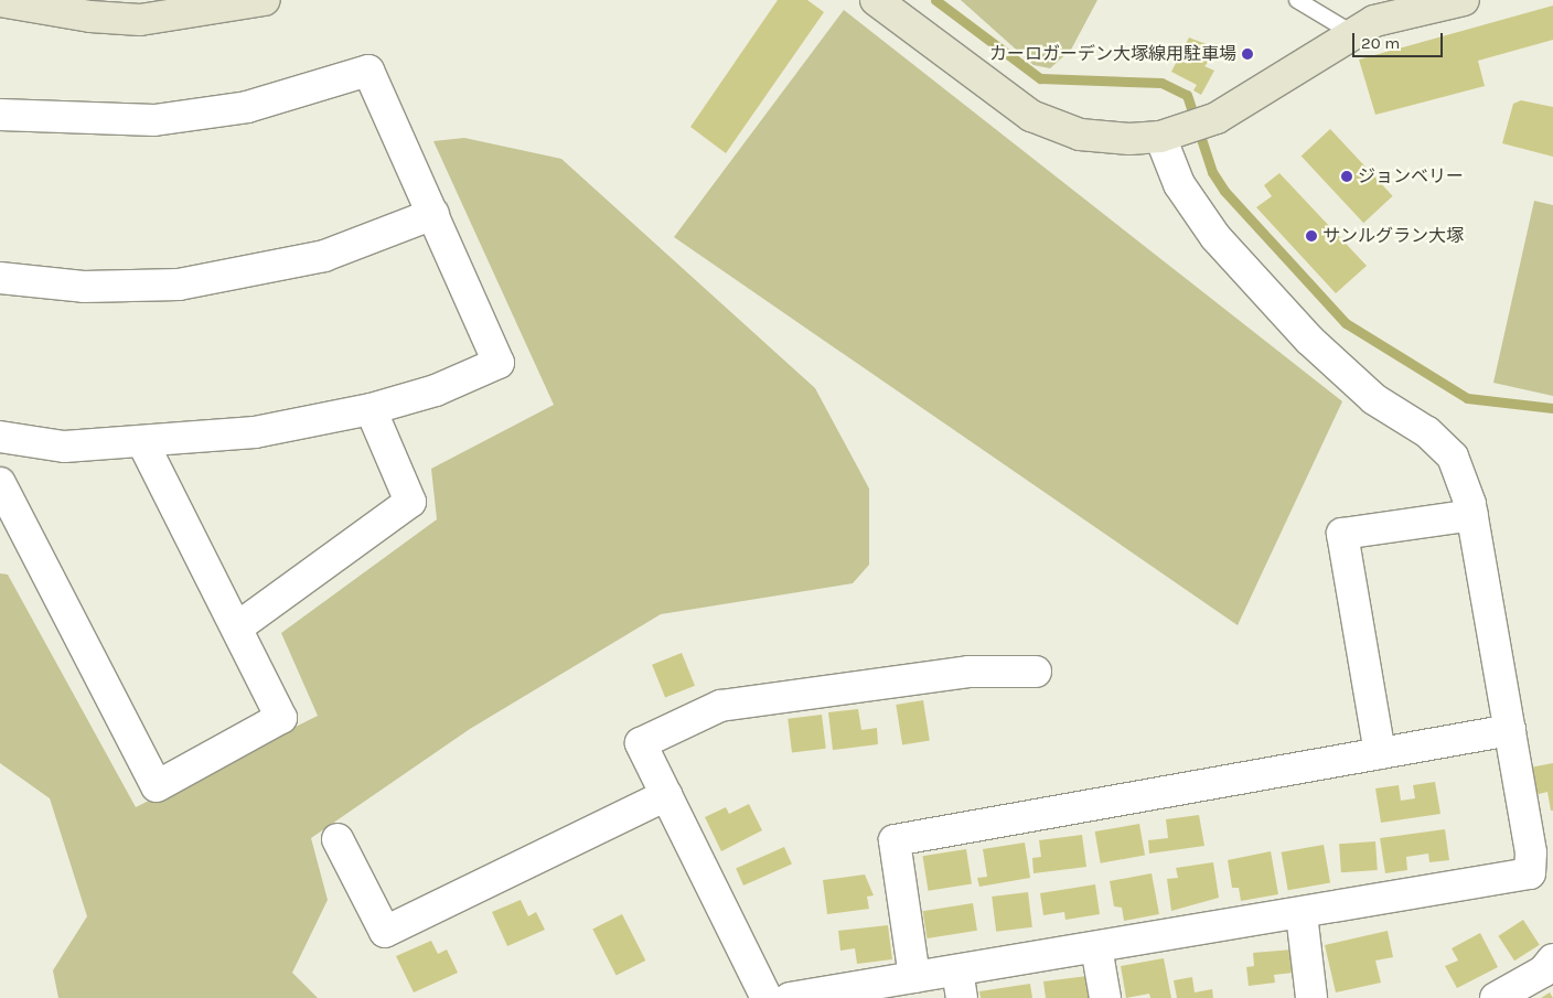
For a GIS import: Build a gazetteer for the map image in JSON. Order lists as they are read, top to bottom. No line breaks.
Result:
{"places":["カーロガーデン大塚線用駐車場","ジョンベリー","サンルグラン大塚"],"scale_bar":"20 m"}
